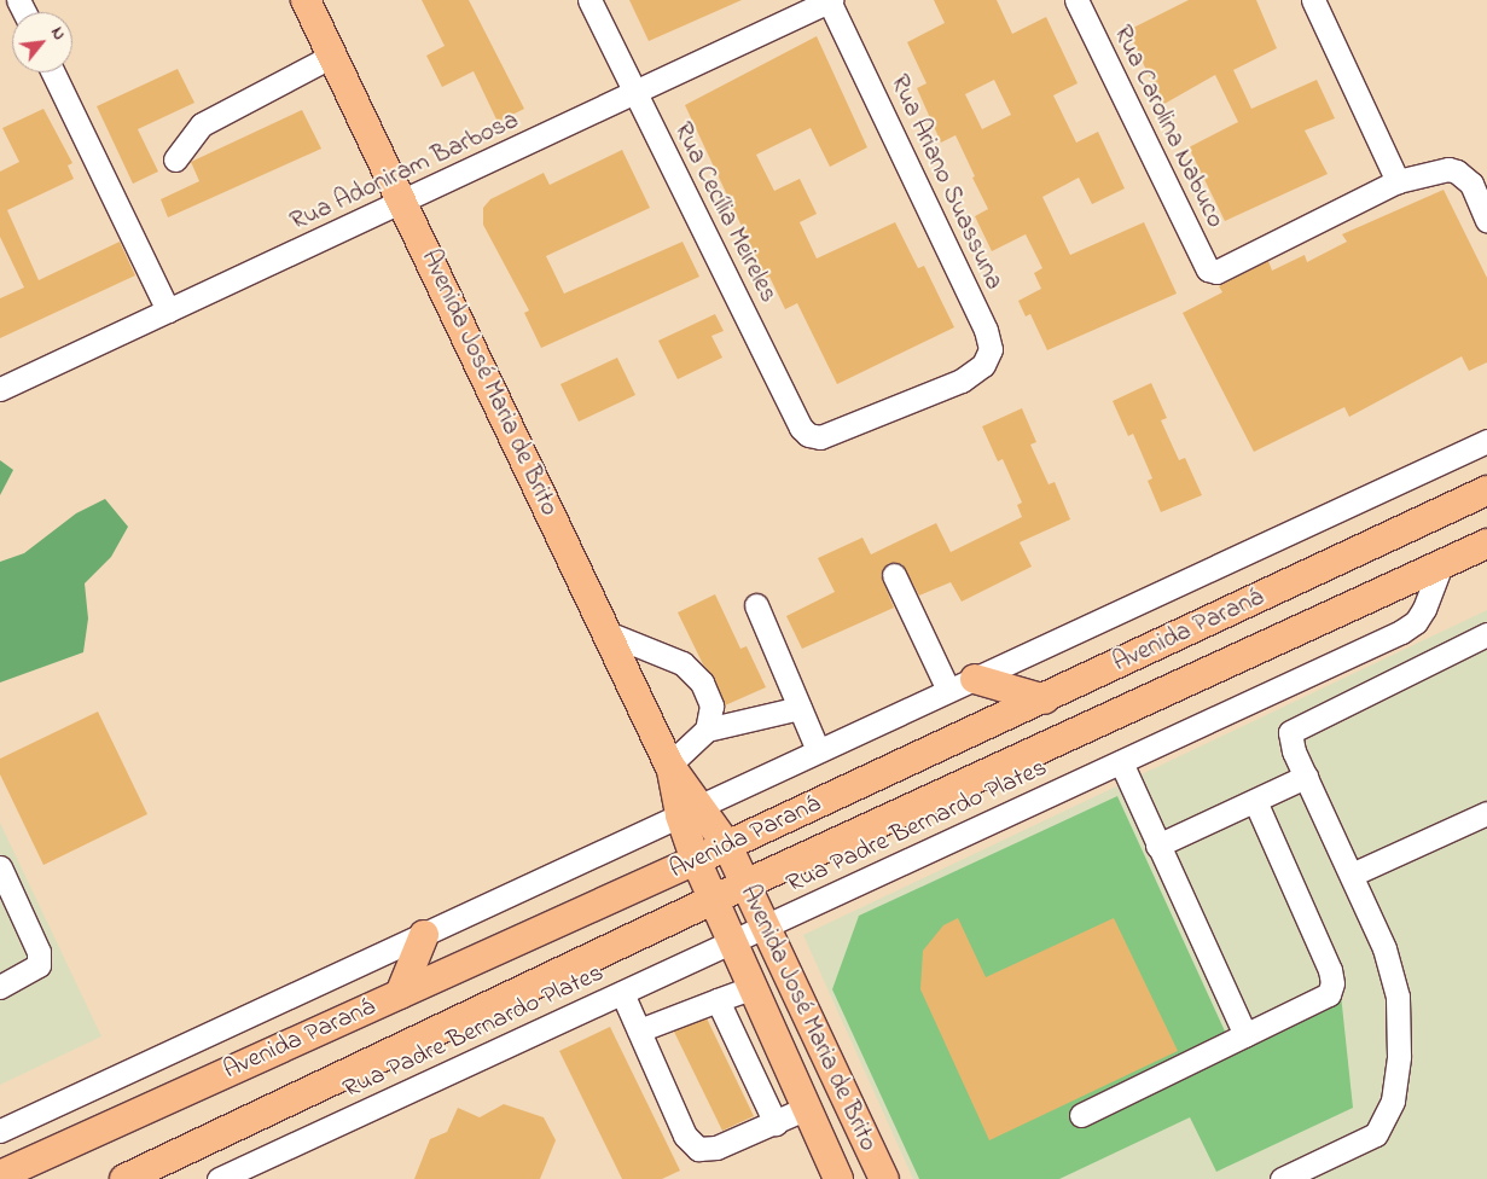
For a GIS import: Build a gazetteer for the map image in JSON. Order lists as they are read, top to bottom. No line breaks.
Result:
{"streets":{"main road":["Avenida José Maria de Brito","Avenida Paraná"],"street":["Rua Carolina Nabuco","Rua Adoniram Barbosa","Rua Ariano Suassuna","Rua Cecília Meireles","Rua Padre Bernardo Plates"]},"crossings":[["Rua Adoniram Barbosa","Rua Ariano Suassuna"],["Rua Adoniram Barbosa","Rua Cecília Meireles"],["Rua Adoniram Barbosa","Avenida José Maria de Brito"],["Rua Ariano Suassuna","Rua Cecília Meireles"],["Avenida José Maria de Brito","Avenida Paraná"],["Avenida José Maria de Brito","Rua Padre Bernardo Plates"],["Avenida Paraná","Rua Padre Bernardo Plates"]],"north":"top right"}
